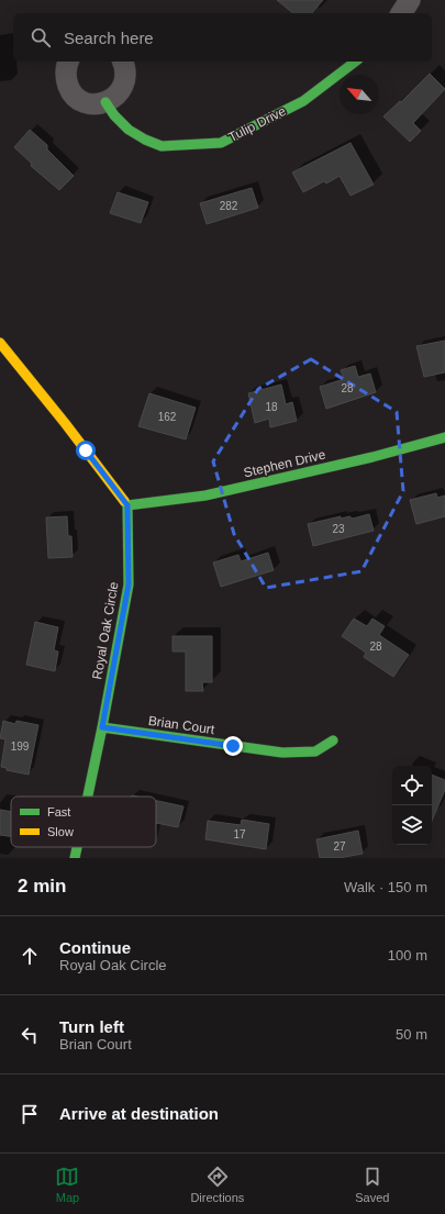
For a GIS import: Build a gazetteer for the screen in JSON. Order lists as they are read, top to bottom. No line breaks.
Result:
{"streets":{"street":["Tulip Drive","Stephen Drive","Royal Oak Circle","Brian Court"]},"crossings":[["Stephen Drive","Royal Oak Circle"],["Royal Oak Circle","Brian Court"]],"house_numbers":["282","28","18","162","23","28","199","17","27"],"legend":["Fast","Slow"],"north":"top left","page":{"search":"Search here","heading":["2 min","Walk · 150 m"],"list":[["Continue","Royal Oak Circle","100 m"],["Turn left","Brian Court","50 m"],"Arrive at destination"],"nav":["Map","Directions","Saved"]}}
